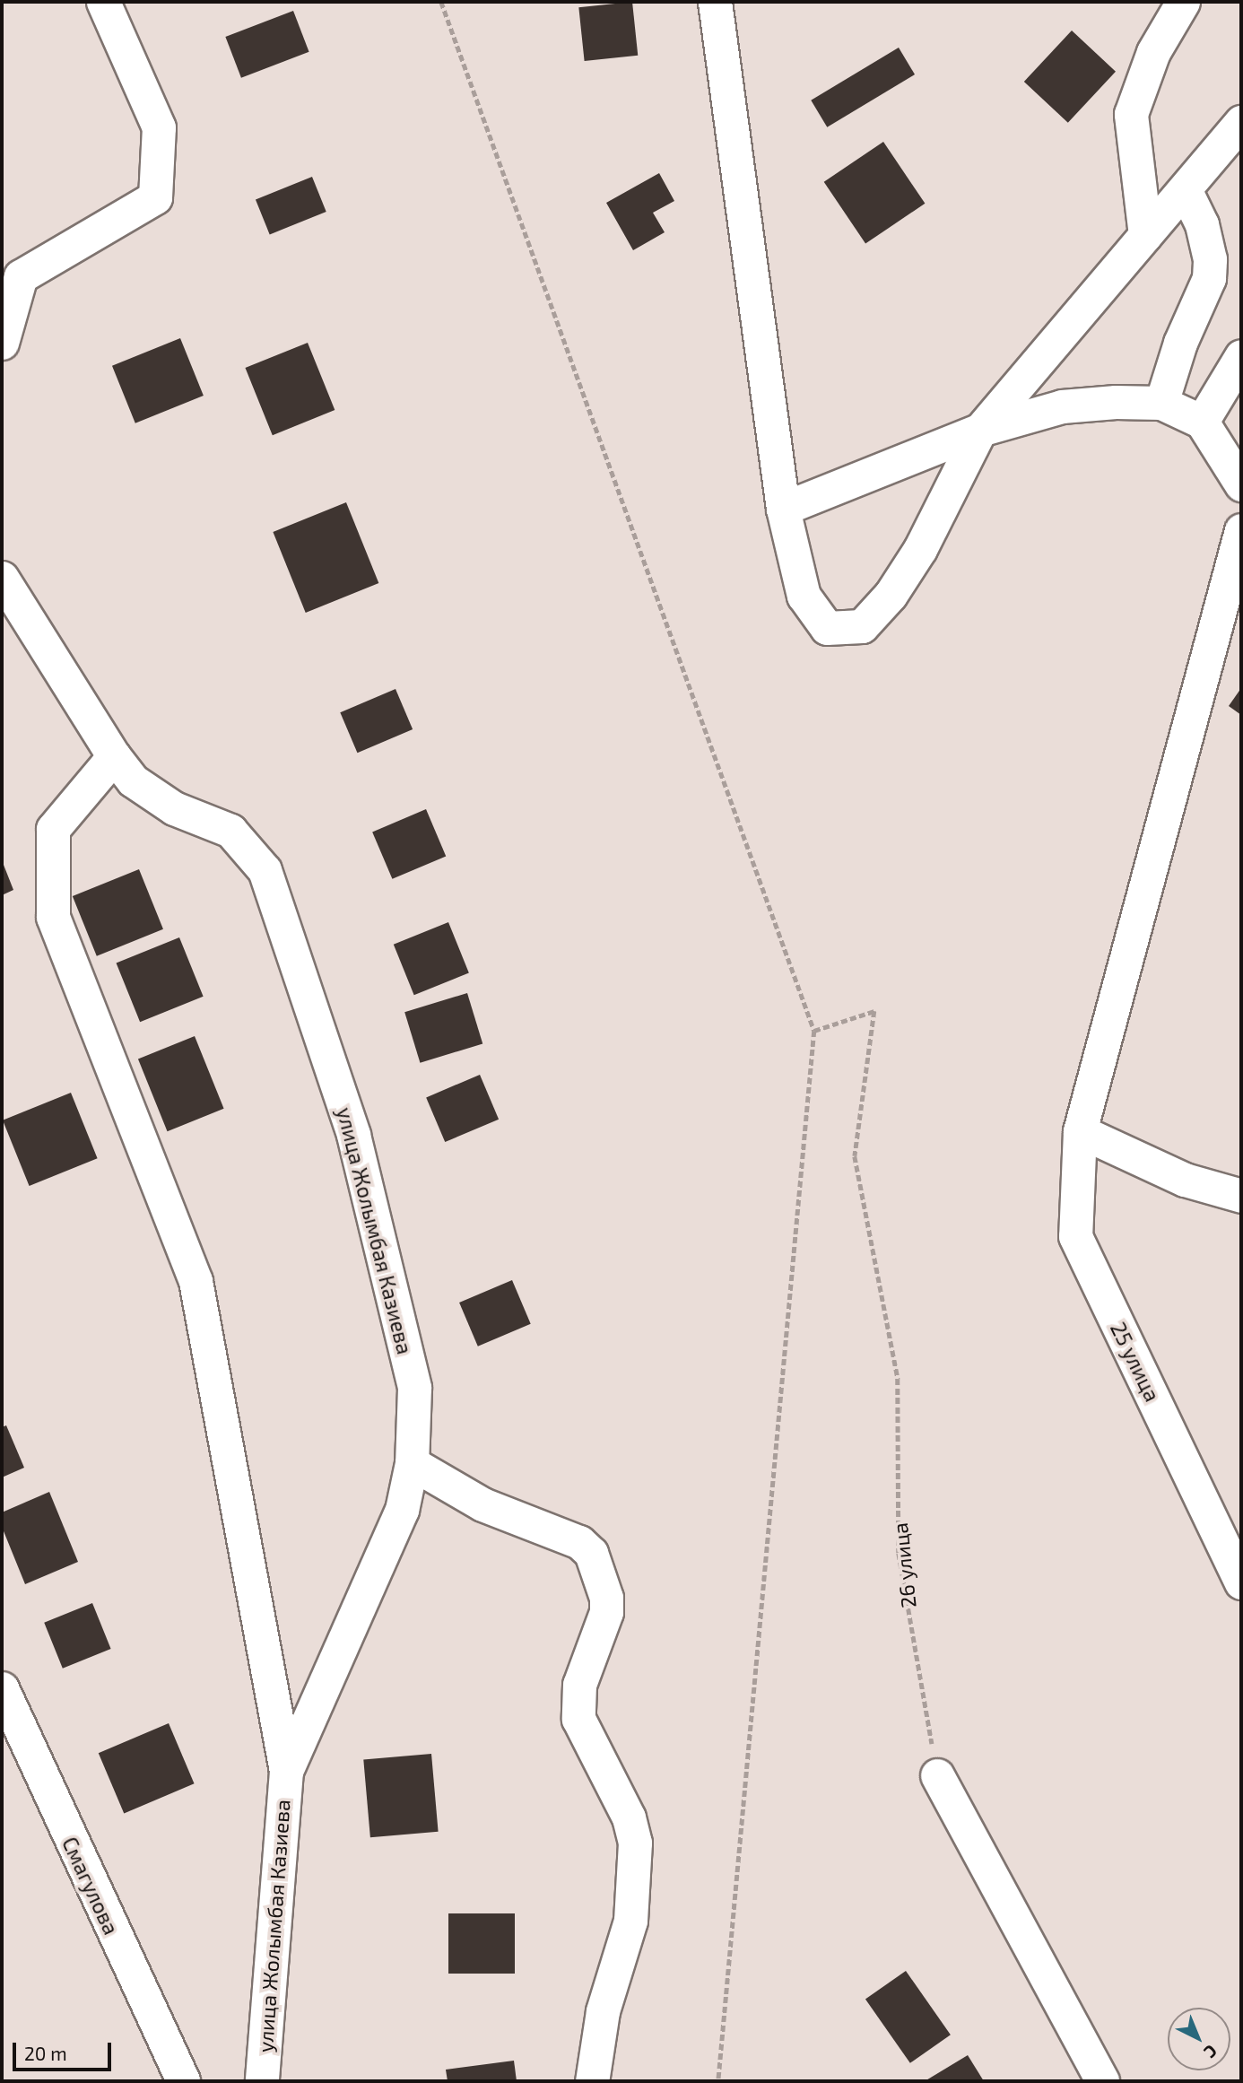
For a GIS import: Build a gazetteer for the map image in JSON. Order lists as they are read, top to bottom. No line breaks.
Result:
{"streets":{"street":["улица Жолымбая Казиева","25 улица","Смагулова"],"path":["26 улица"]},"scale_bar":"20 m","north":"bottom right"}
